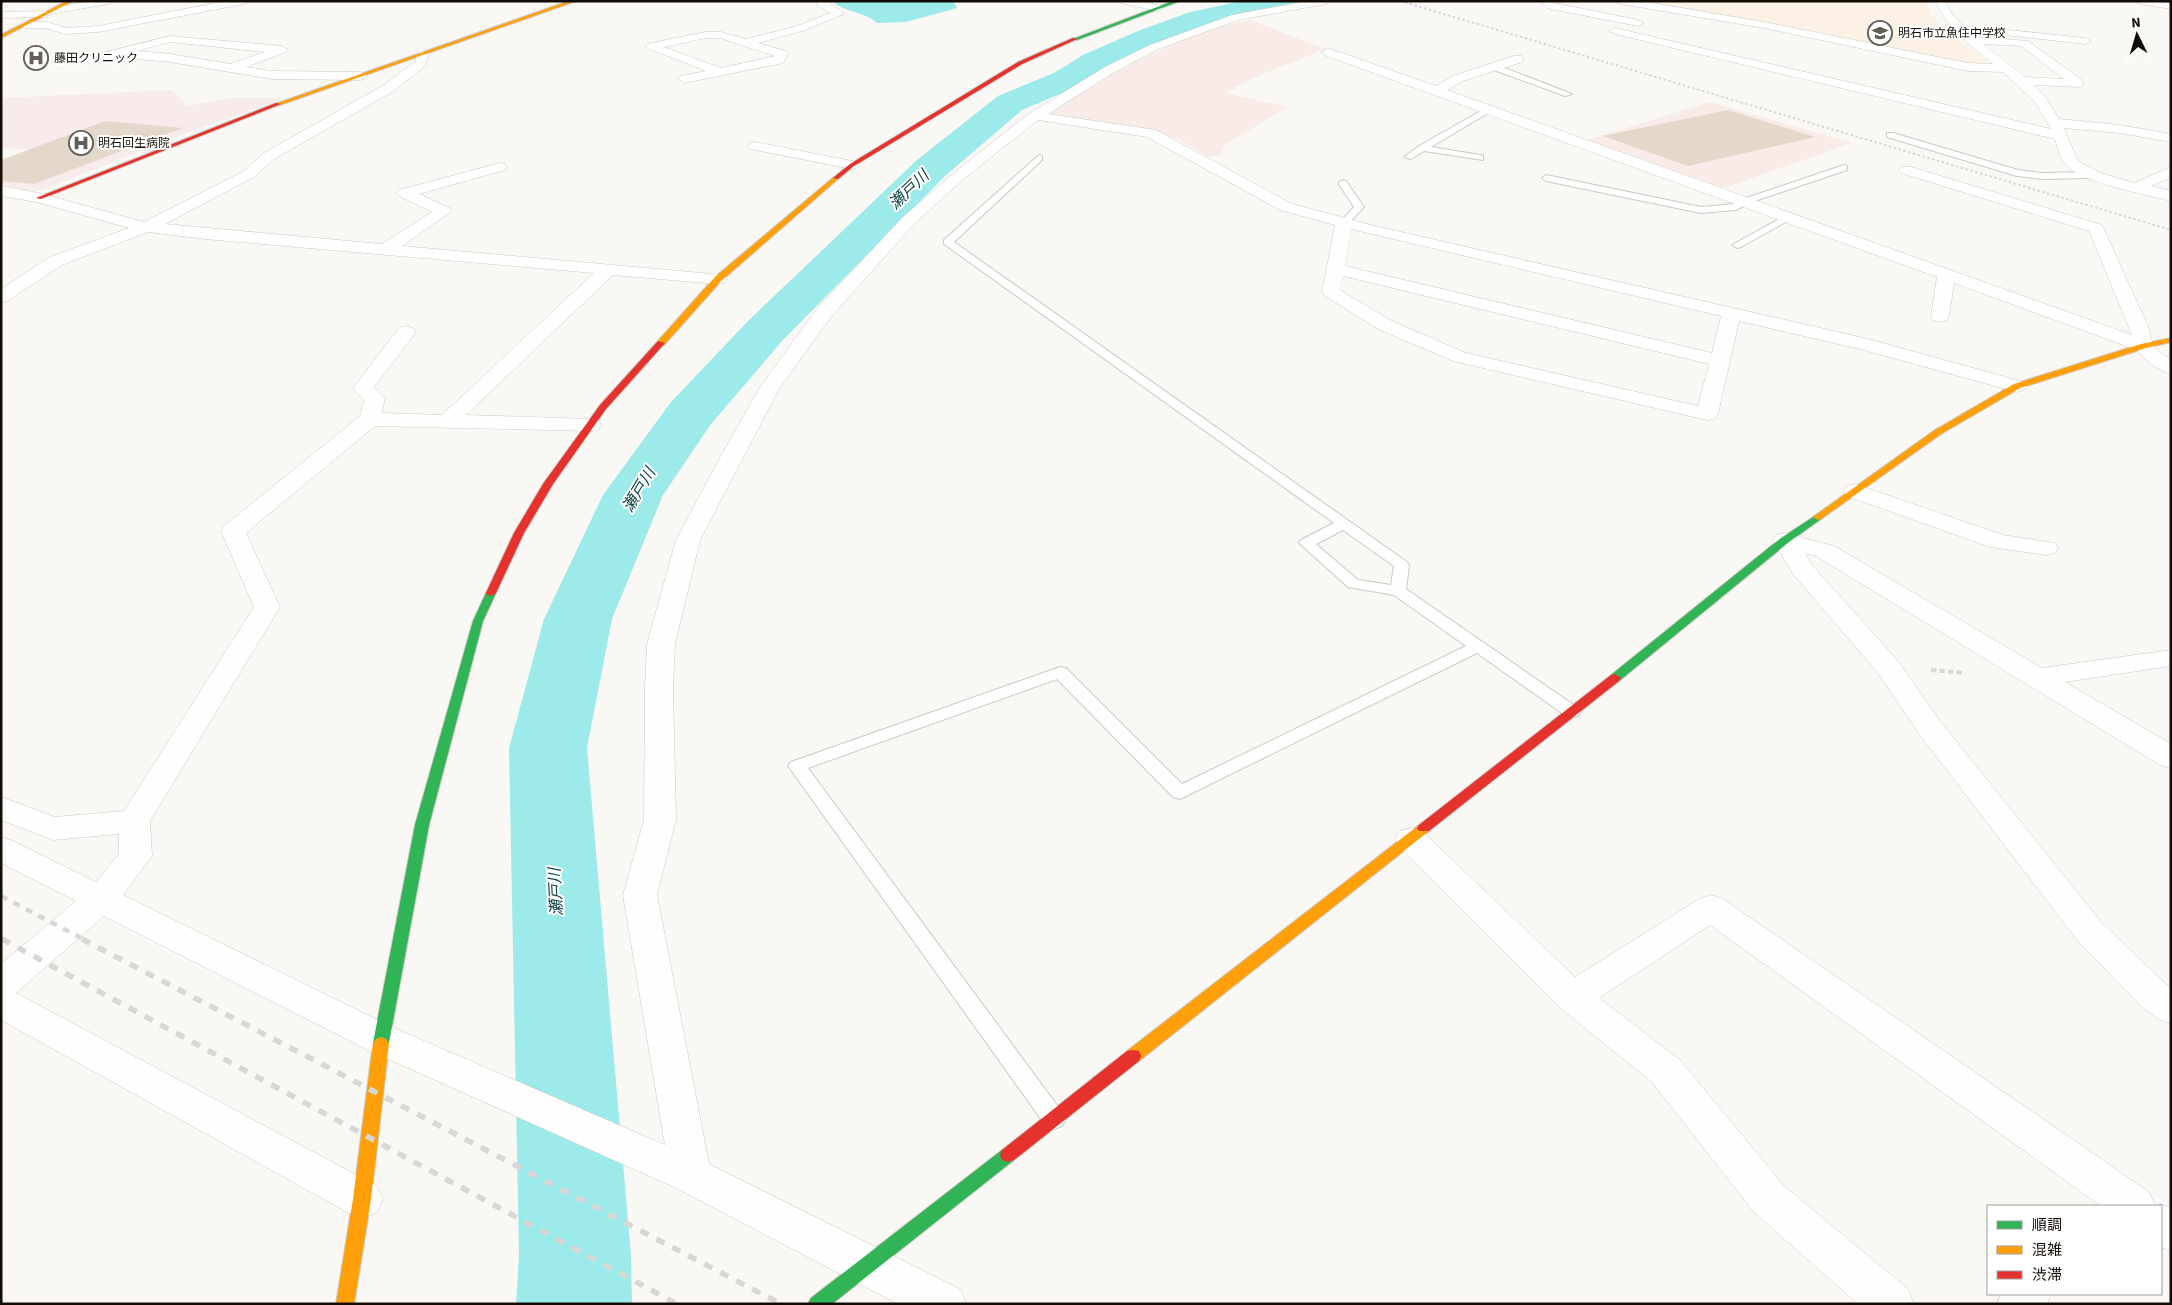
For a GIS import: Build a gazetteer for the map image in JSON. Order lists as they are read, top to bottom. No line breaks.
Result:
{"water":["瀬戸川"],"places":{"school or university":["明石市立魚住中学校"],"hospital":["藤田クリニック","明石回生病院"]},"legend":["順調","混雑","渋滞"],"north":"top"}
